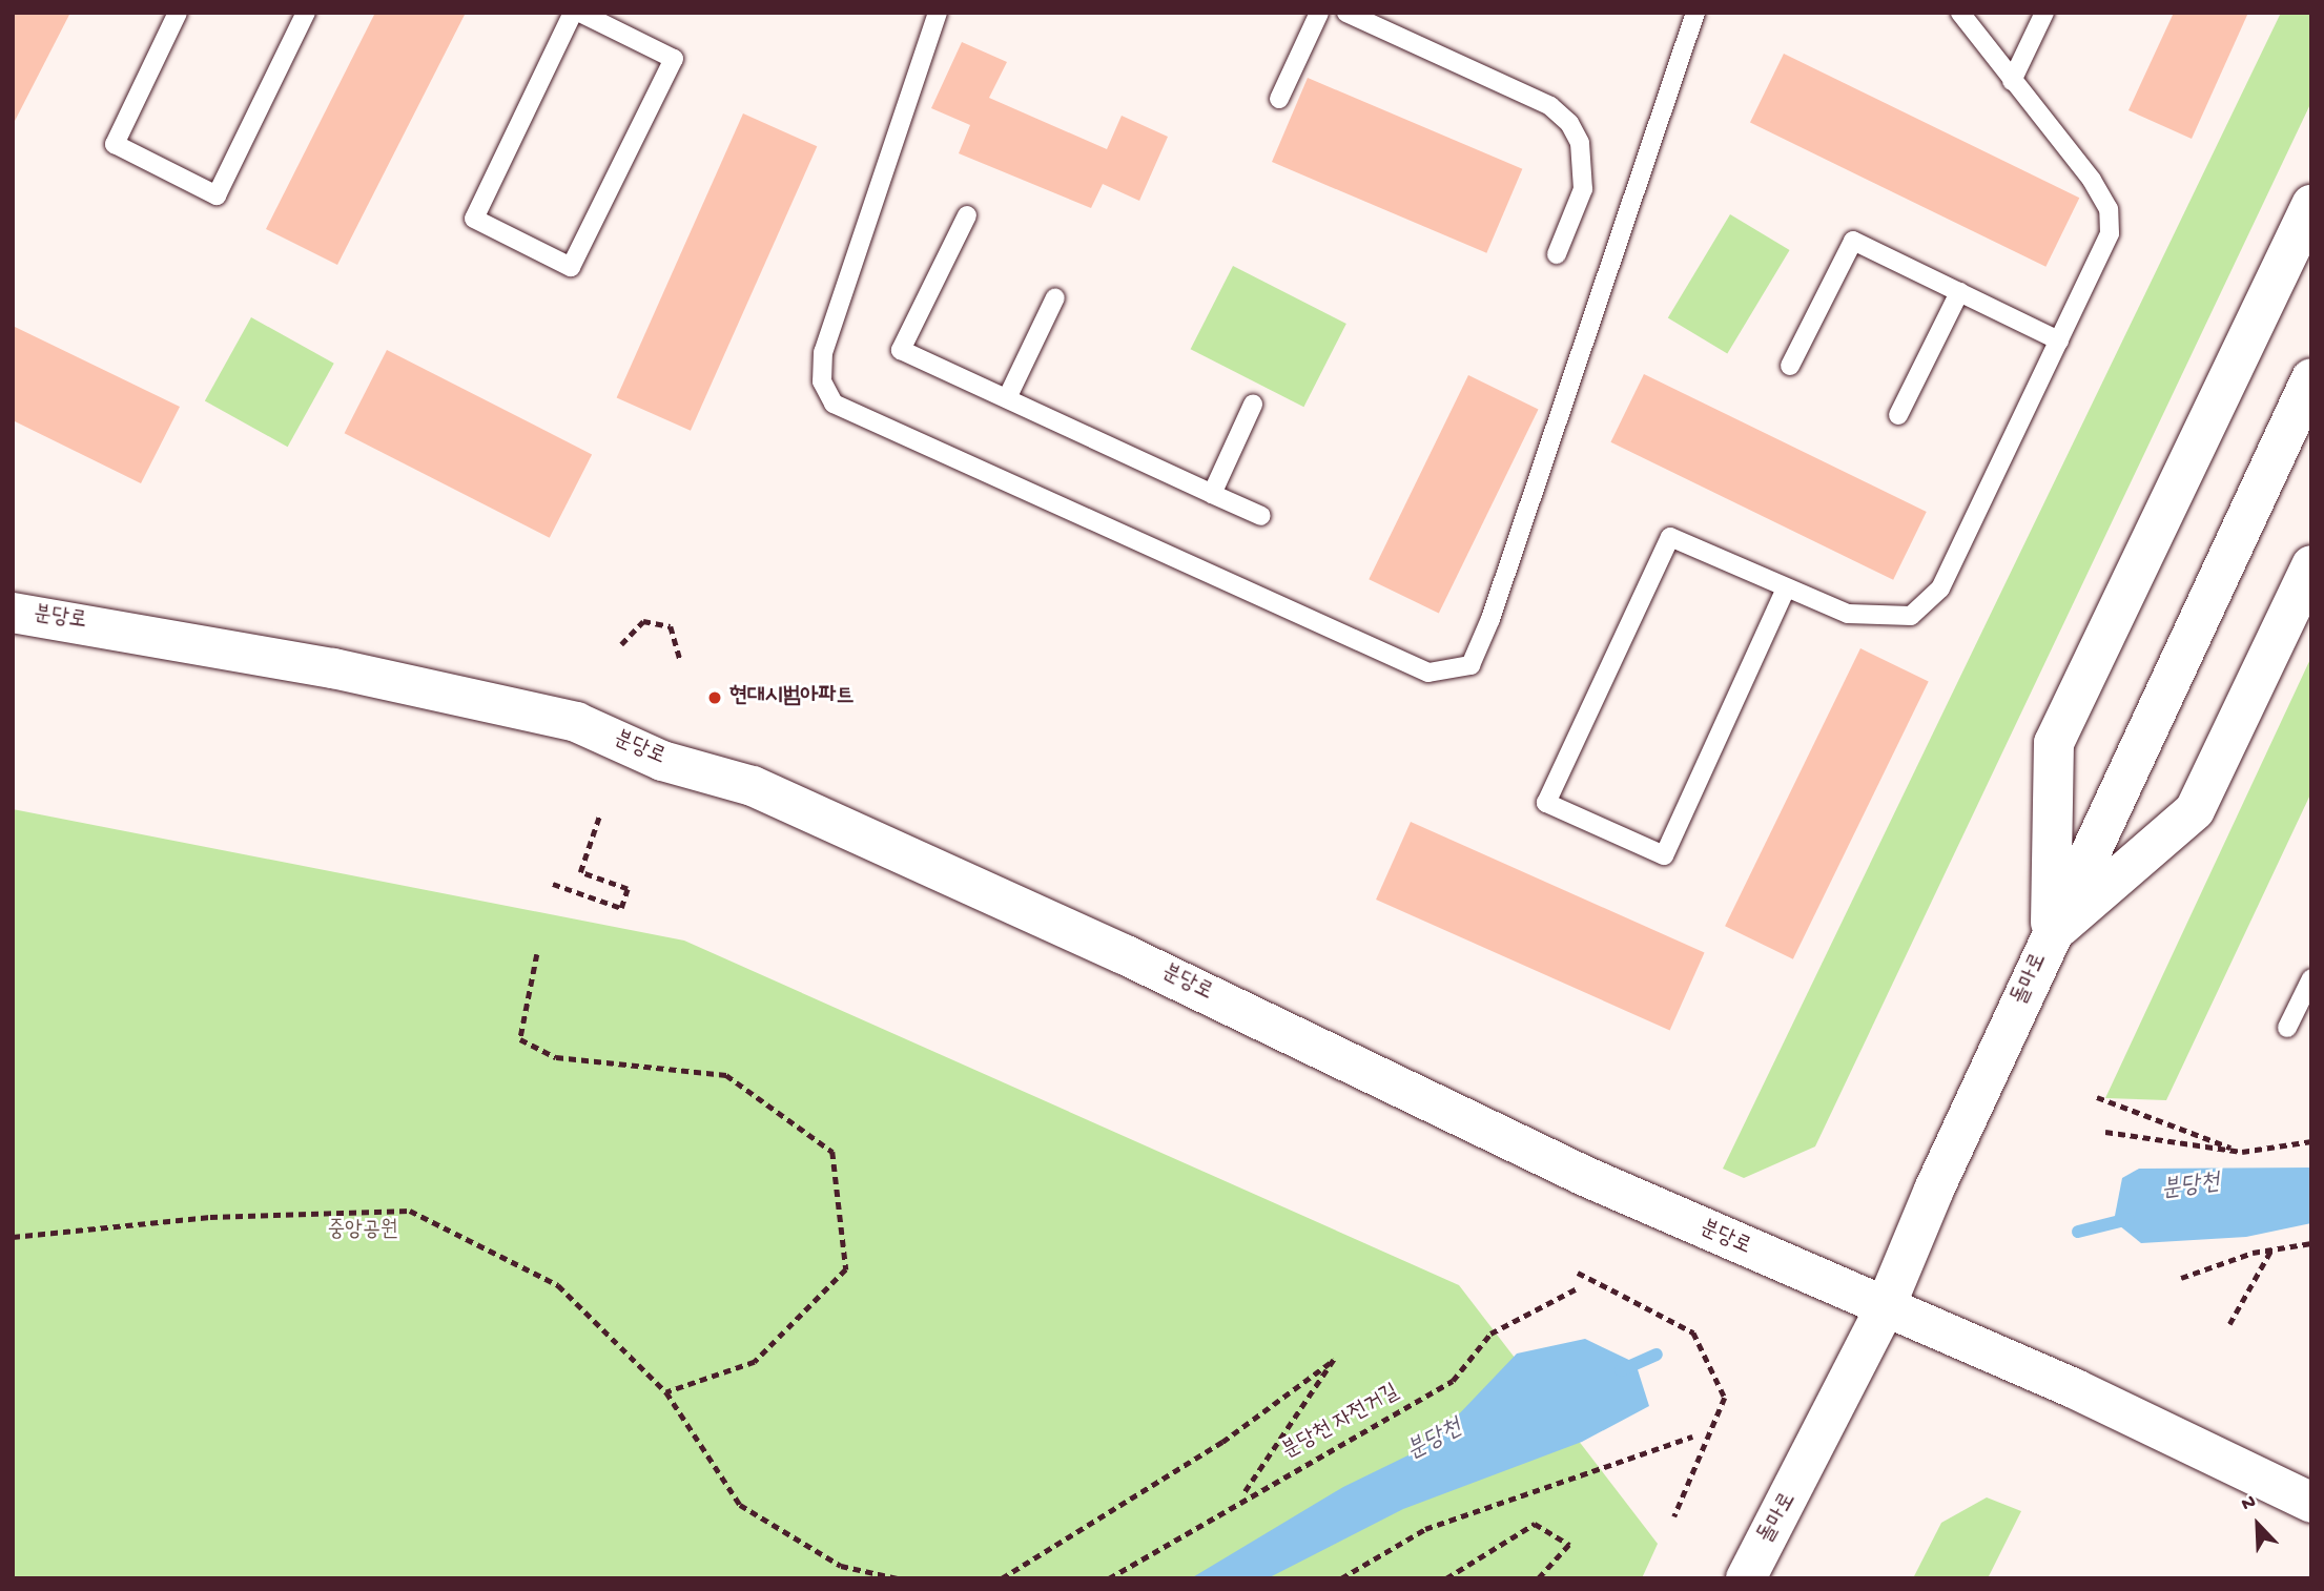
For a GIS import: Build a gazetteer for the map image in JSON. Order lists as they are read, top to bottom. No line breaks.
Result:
{"streets":{"main road":["분당로","돌마로"],"path":["분당천 자전거길"]},"crossings":[["분당로","돌마로"]],"water":["분당천"],"parks":["중앙공원"],"places":["현대시범아파트"],"north":"top left"}
